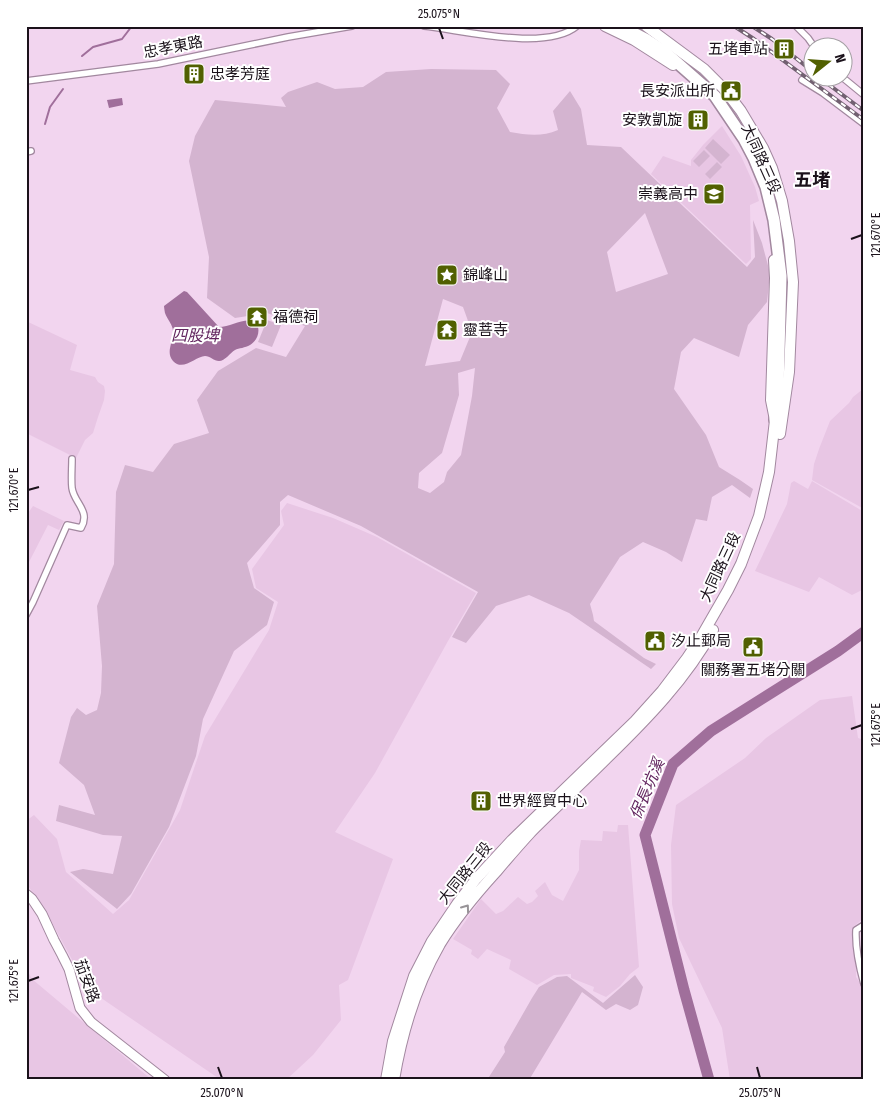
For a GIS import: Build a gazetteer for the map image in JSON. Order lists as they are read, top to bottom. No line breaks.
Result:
{"streets":{"main road":["大同路三段"],"street":["忠孝東路","茄安路"]},"districts":["五堵"],"water":["四股埤","保長坑溪"],"places":{"building":["五堵車站","忠孝芳庭","安敦凱旋","世界經貿中心"],"public building":["長安派出所","汐止郵局","關務署五堵分關"],"school or university":["崇義高中"],"place":["錦峰山"],"temple":["福德祠","靈菩寺"]},"north":"right","coordinates":["25.075°N","121.670°E","121.675°E","25.070°N"]}
